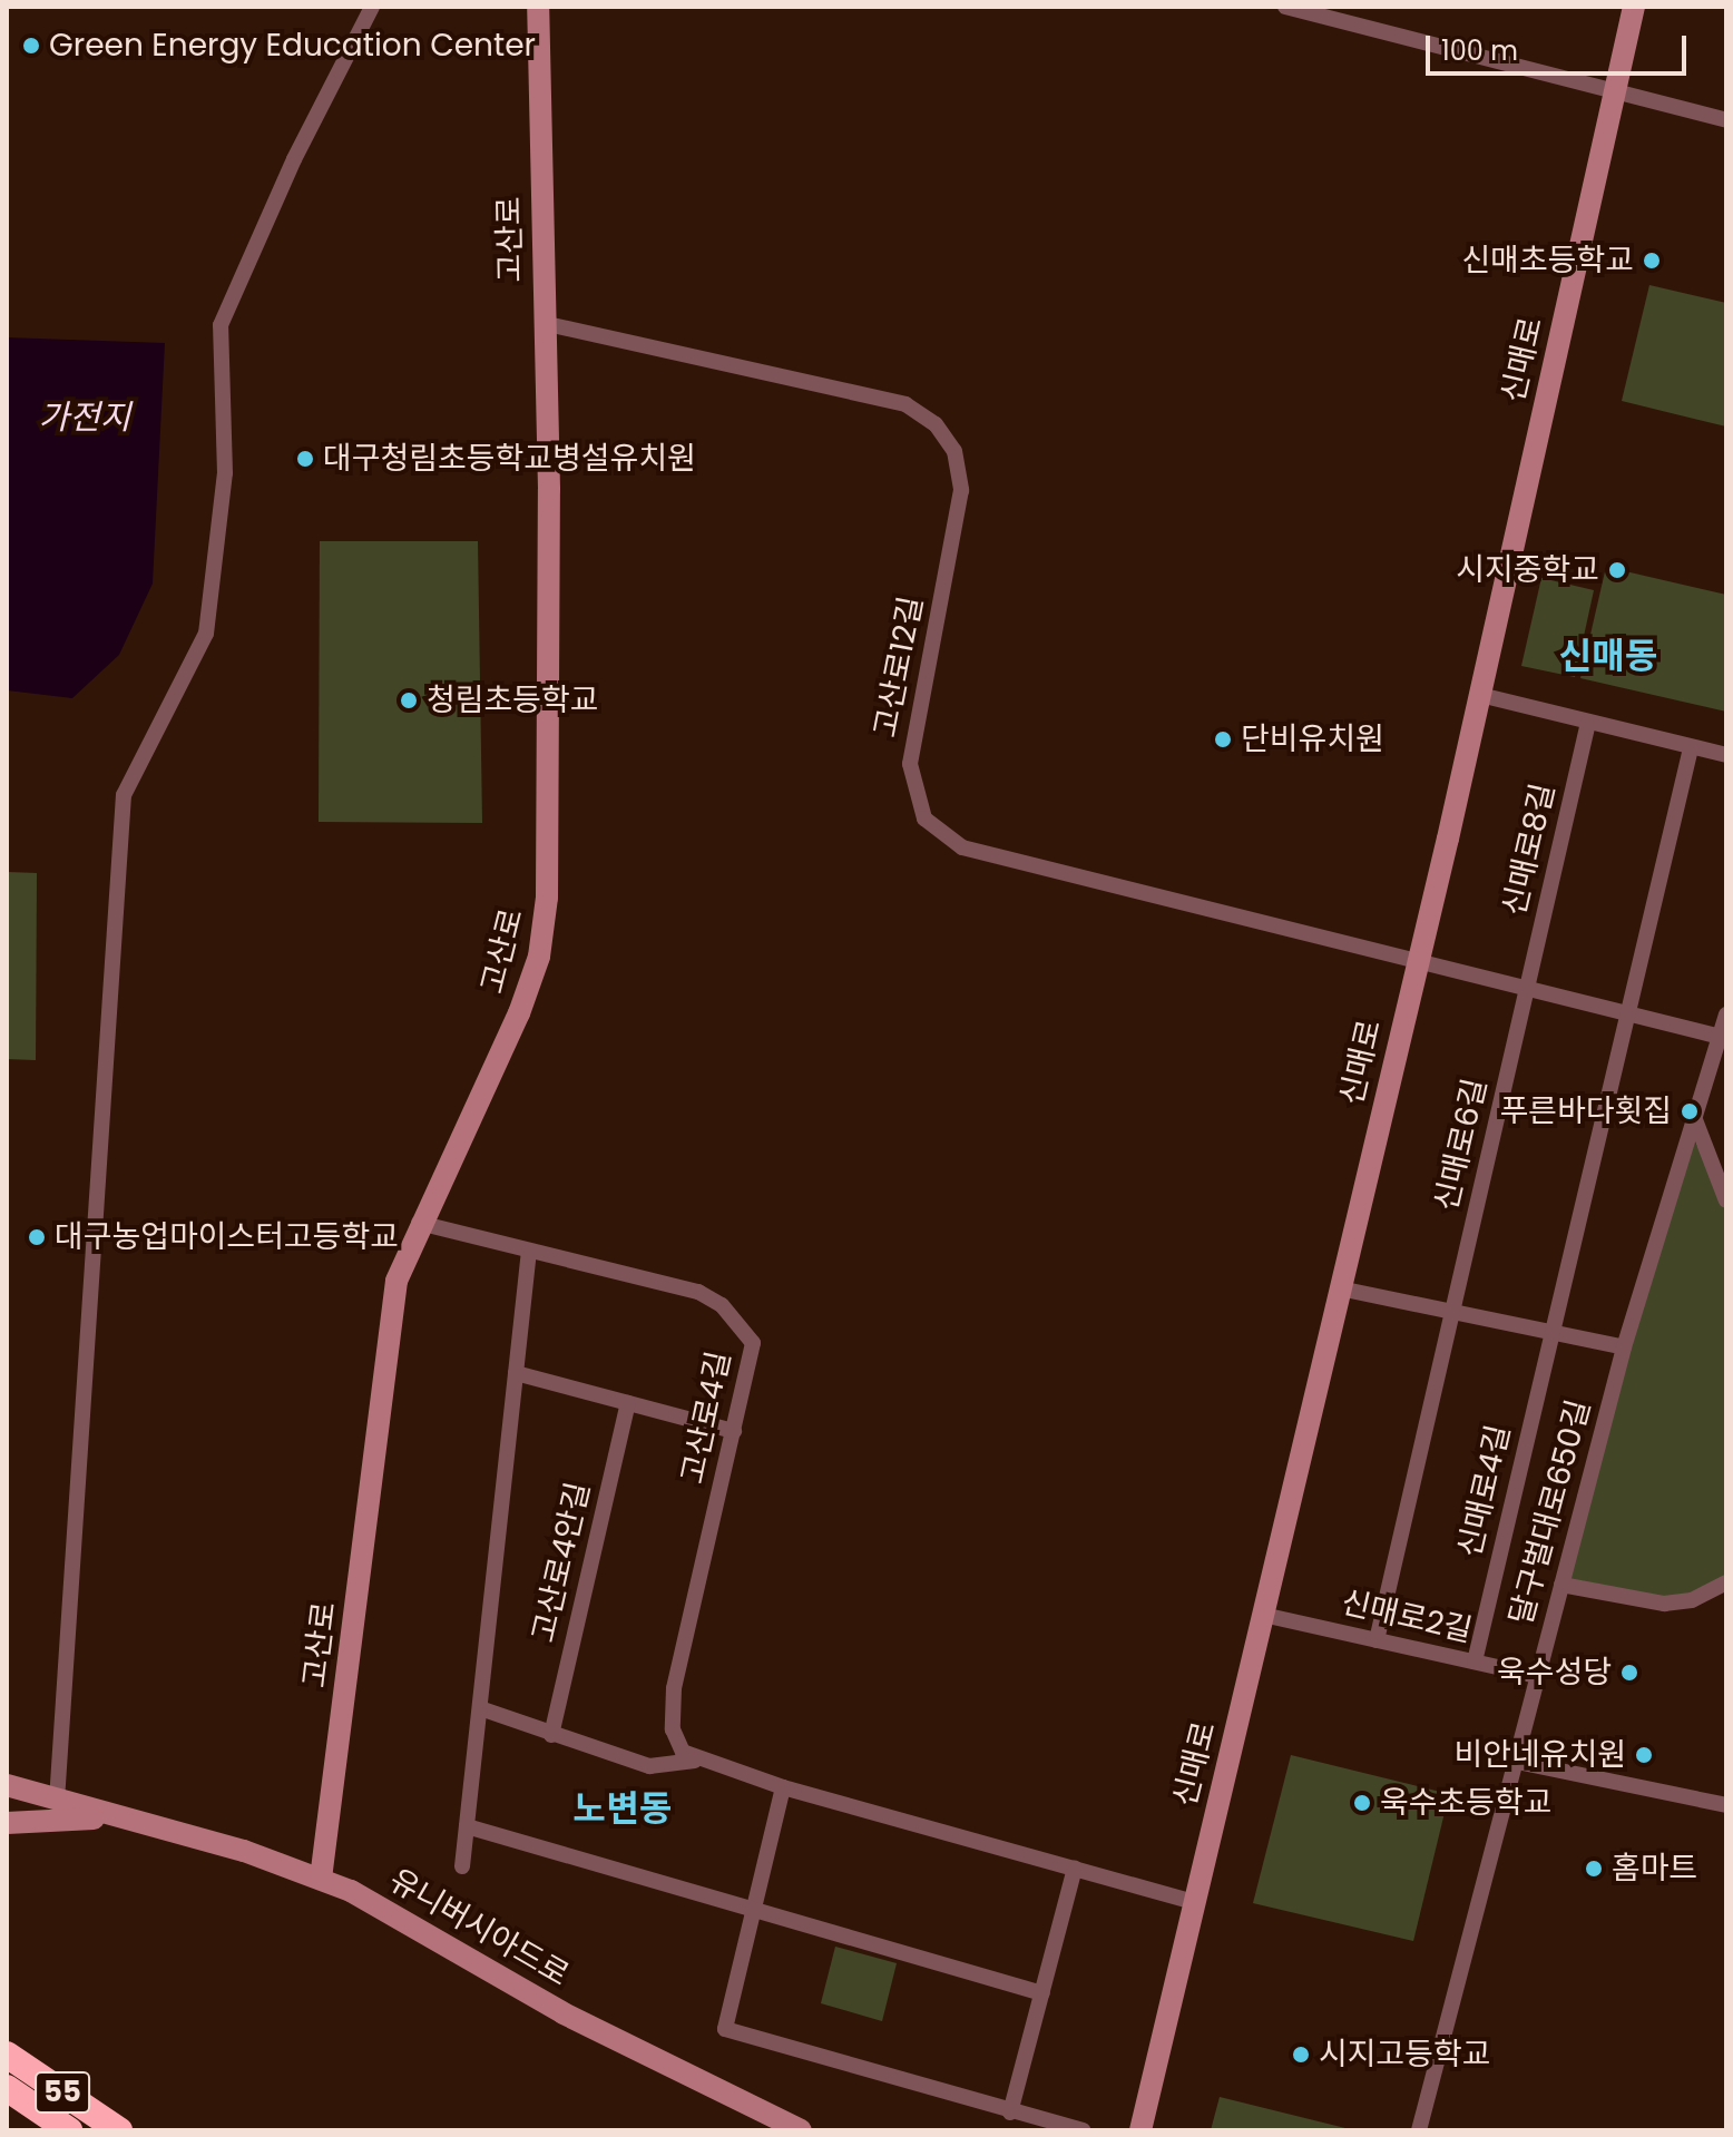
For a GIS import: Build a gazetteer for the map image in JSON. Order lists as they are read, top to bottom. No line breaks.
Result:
{"streets":{"highway":["55"],"main road":["고산로","신매로","유니버시아드로"],"street":["고산로12길","신매로8길","신매로6길","고산로4길","신매로4길","달구벌대로650길","고산로4안길","신매로2길"]},"crossings":[["고산로","고산로12길"],["고산로","고산로4길"],["고산로","유니버시아드로"],["신매로","고산로12길"],["신매로","신매로2길"],["신매로8길","신매로6길"],["고산로4길","고산로4안길"],["신매로4길","신매로2길"],["달구벌대로650길","신매로2길"]],"districts":["신매동","노변동"],"water":["가전지"],"places":["Green Energy Education Center","신매초등학교","대구청림초등학교병설유치원","시지중학교","청림초등학교","단비유치원","푸른바다횟집","대구농업마이스터고등학교","욱수성당","비안네유치원","욱수초등학교","홈마트","시지고등학교"],"scale_bar":"100 m"}
